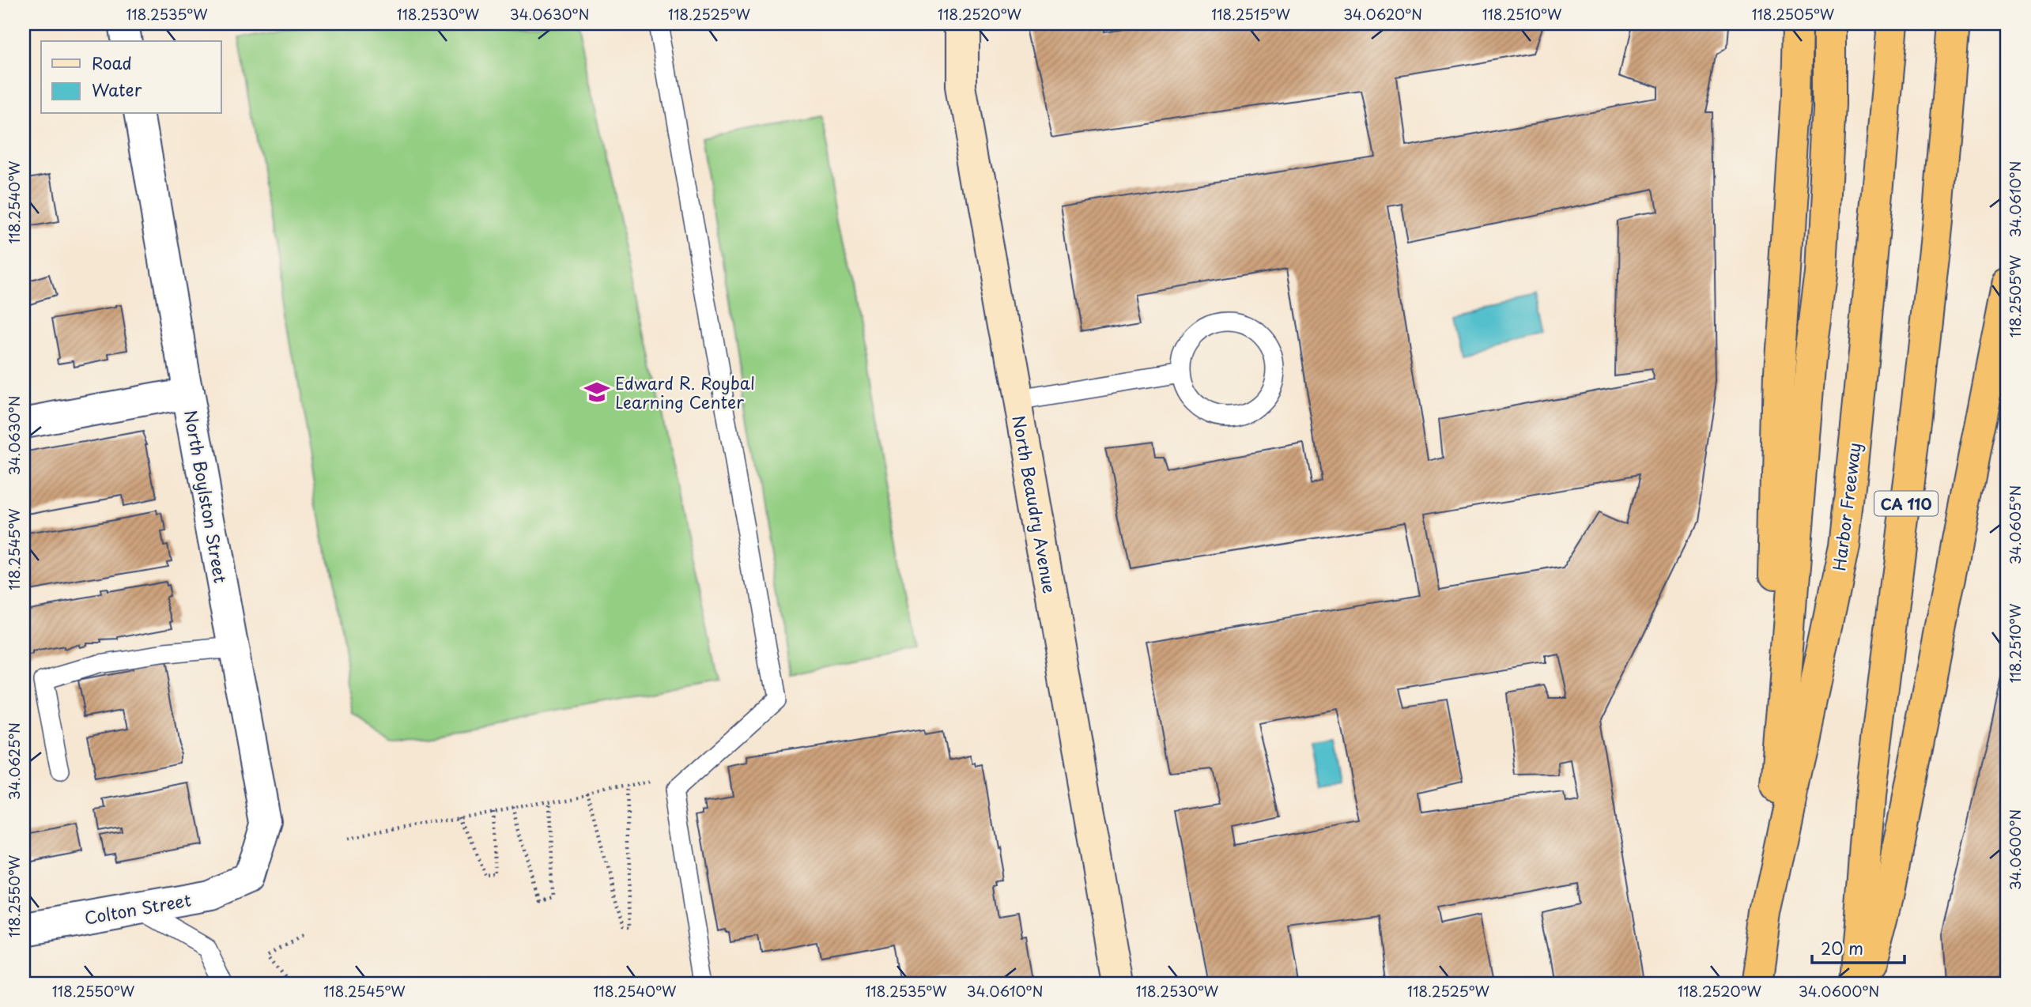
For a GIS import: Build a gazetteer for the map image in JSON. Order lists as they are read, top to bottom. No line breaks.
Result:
{"streets":{"highway":["CA 110","Harbor Freeway"],"street":["North Boylston Street","North Beaudry Avenue","Colton Street"]},"crossings":[["North Boylston Street","Colton Street"]],"places":{"school or university":["Edward R. Roybal Learning Center"]},"legend":["Road","Water"],"scale_bar":"20 m","coordinates":["118.2535°W","118.2530°W","34.0630°N","118.2525°W","118.2520°W","118.2515°W","34.0620°N","118.2510°W","118.2505°W","34.0610°N","118.2540°W","34.0605°N","118.2545°W","34.0625°N","34.0600°N","118.2550°W"]}
